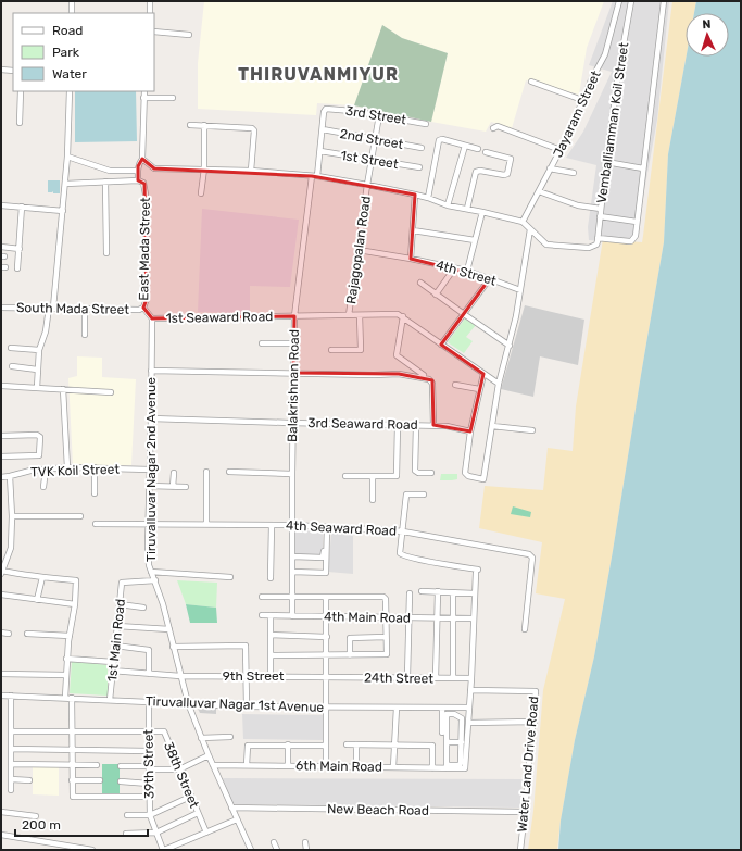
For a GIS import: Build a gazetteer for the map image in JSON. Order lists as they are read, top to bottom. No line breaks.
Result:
{"streets":{"street":["Jayaram Street","3rd Street","Vemballiamman Koil Street","2nd Street","1st Street","East Mada Street","Rajagopalan Road","4th Street","South Mada Street","1st Seaward Road","Balakrishnan Road","3rd Seaward Road","Tiruvalluvar Nagar 2nd Avenue","TVK Koil Street","4th Seaward Road","4th Main Road","1st Main Road","9th Street","24th Street","Tiruvalluvar Nagar 1st Avenue","39th Street","Water Land Drive Road","6th Main Road","38th Street","New Beach Road"]},"crossings":[["3rd Street","Rajagopalan Road"],["3rd Street","Balakrishnan Road"],["2nd Street","Rajagopalan Road"],["2nd Street","Balakrishnan Road"],["1st Street","Rajagopalan Road"],["1st Street","Balakrishnan Road"],["East Mada Street","South Mada Street"],["Rajagopalan Road","4th Street"],["Rajagopalan Road","1st Seaward Road"],["1st Seaward Road","Balakrishnan Road"],["1st Seaward Road","Tiruvalluvar Nagar 2nd Avenue"],["Balakrishnan Road","3rd Seaward Road"],["Balakrishnan Road","4th Seaward Road"],["Balakrishnan Road","4th Main Road"],["3rd Seaward Road","Tiruvalluvar Nagar 2nd Avenue"],["Tiruvalluvar Nagar 2nd Avenue","TVK Koil Street"],["Tiruvalluvar Nagar 2nd Avenue","4th Seaward Road"],["Tiruvalluvar Nagar 2nd Avenue","1st Main Road"],["Tiruvalluvar Nagar 2nd Avenue","9th Street"],["Tiruvalluvar Nagar 2nd Avenue","Tiruvalluvar Nagar 1st Avenue"],["Tiruvalluvar Nagar 2nd Avenue","6th Main Road"],["Tiruvalluvar Nagar 2nd Avenue","New Beach Road"],["1st Main Road","Tiruvalluvar Nagar 1st Avenue"],["9th Street","24th Street"],["Tiruvalluvar Nagar 1st Avenue","39th Street"],["39th Street","38th Street"],["Water Land Drive Road","New Beach Road"]],"districts":["THIRUVANMIYUR"],"legend":["Road","Park","Water"],"scale_bar":"200 m","north":"top"}
